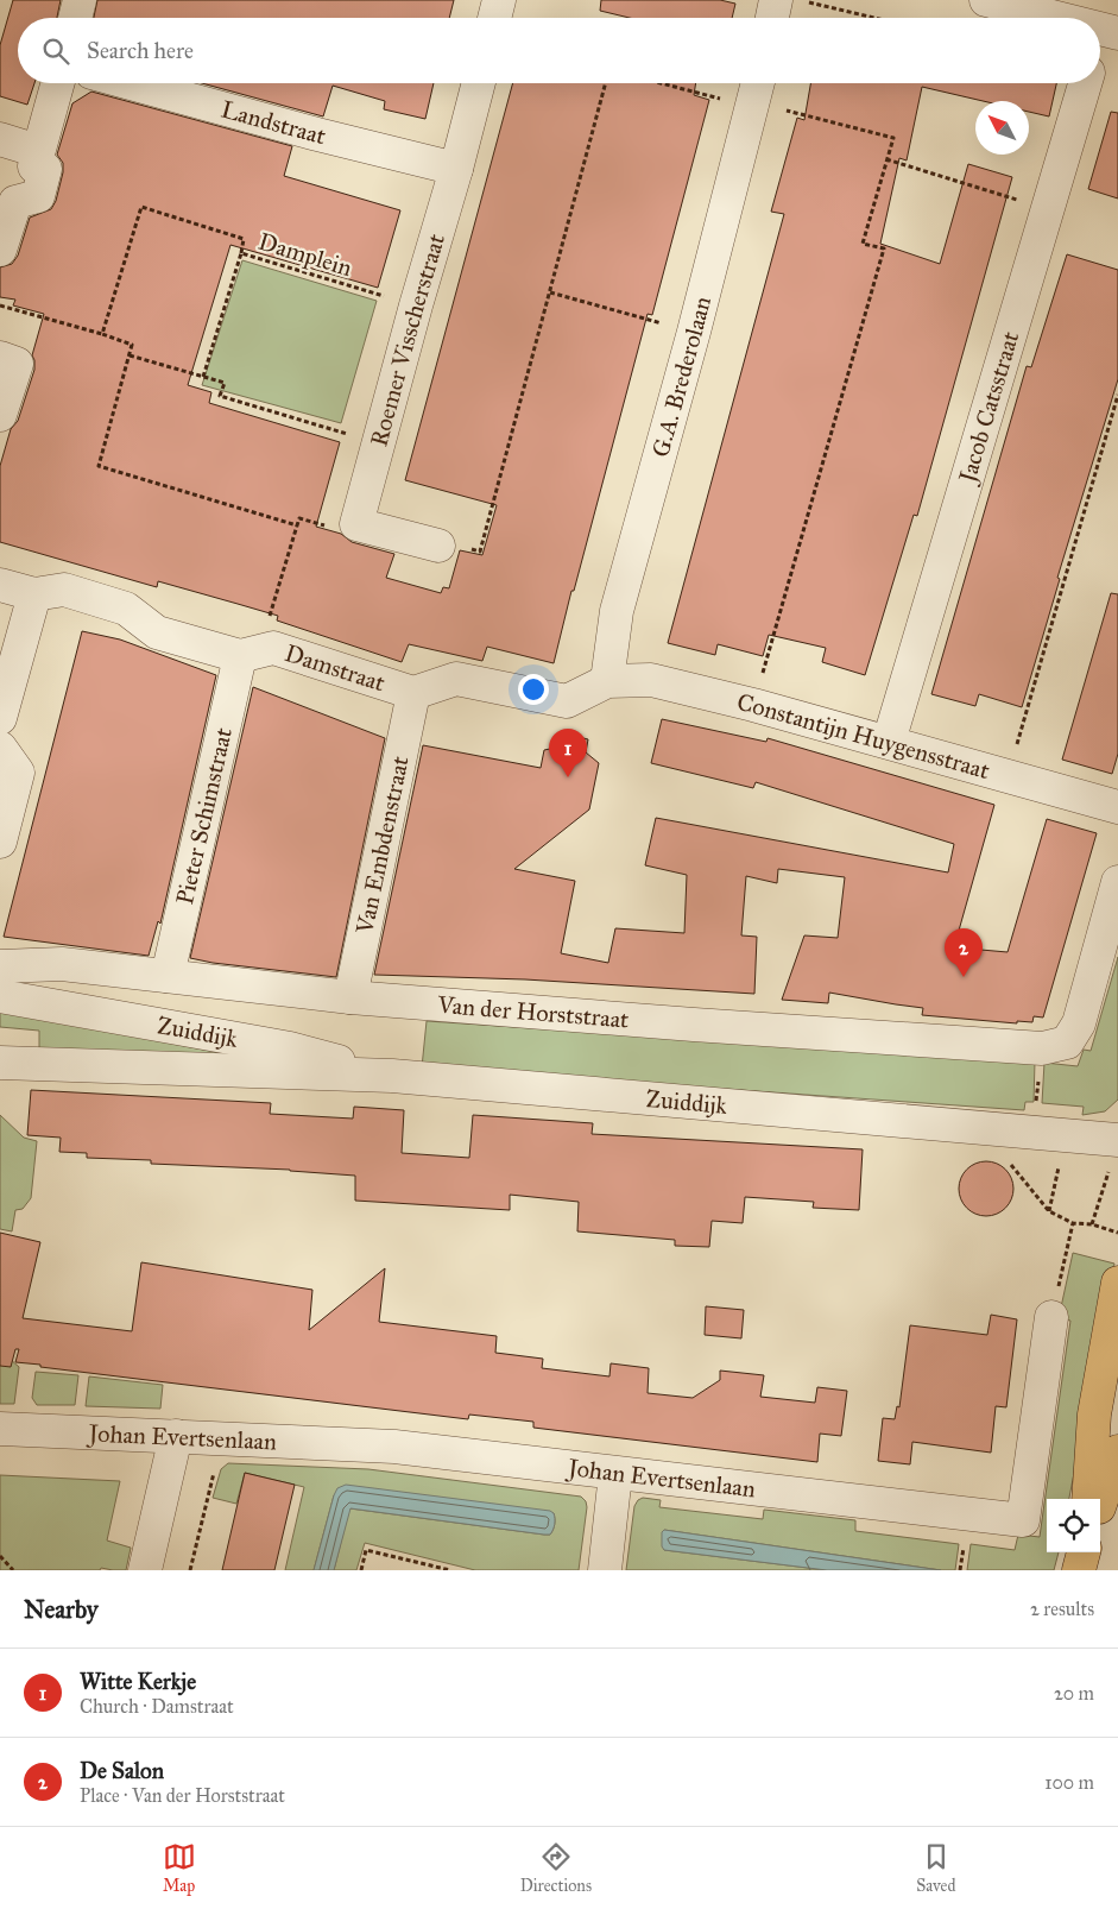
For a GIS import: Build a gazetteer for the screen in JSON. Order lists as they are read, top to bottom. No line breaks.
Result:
{"streets":{"street":["Landstraat","Roemer Visscherstraat","G.A. Brederolaan","Jacob Catsstraat","Damstraat","Constantijn Huygensstraat","Pieter Schimstraat","Van Embdenstraat","Van der Horststraat","Zuiddijk","Johan Evertsenlaan"],"path":["Damplein"]},"crossings":[["Landstraat","Roemer Visscherstraat"],["Damplein","Roemer Visscherstraat"],["G.A. Brederolaan","Damstraat"],["G.A. Brederolaan","Constantijn Huygensstraat"],["Jacob Catsstraat","Constantijn Huygensstraat"],["Damstraat","Constantijn Huygensstraat"],["Damstraat","Pieter Schimstraat"],["Damstraat","Van Embdenstraat"],["Pieter Schimstraat","Van der Horststraat"],["Van Embdenstraat","Van der Horststraat"]],"north":"top left","page":{"search":"Search here","pins":["1","2"],"heading":["Nearby","2 results"],"list":[{"mark":"1","name":"Witte Kerkje","note":"Church · Damstraat","value":"20 m"},{"mark":"2","name":"De Salon","note":"Place · Van der Horststraat","value":"100 m"}],"nav":["Map","Directions","Saved"]}}
